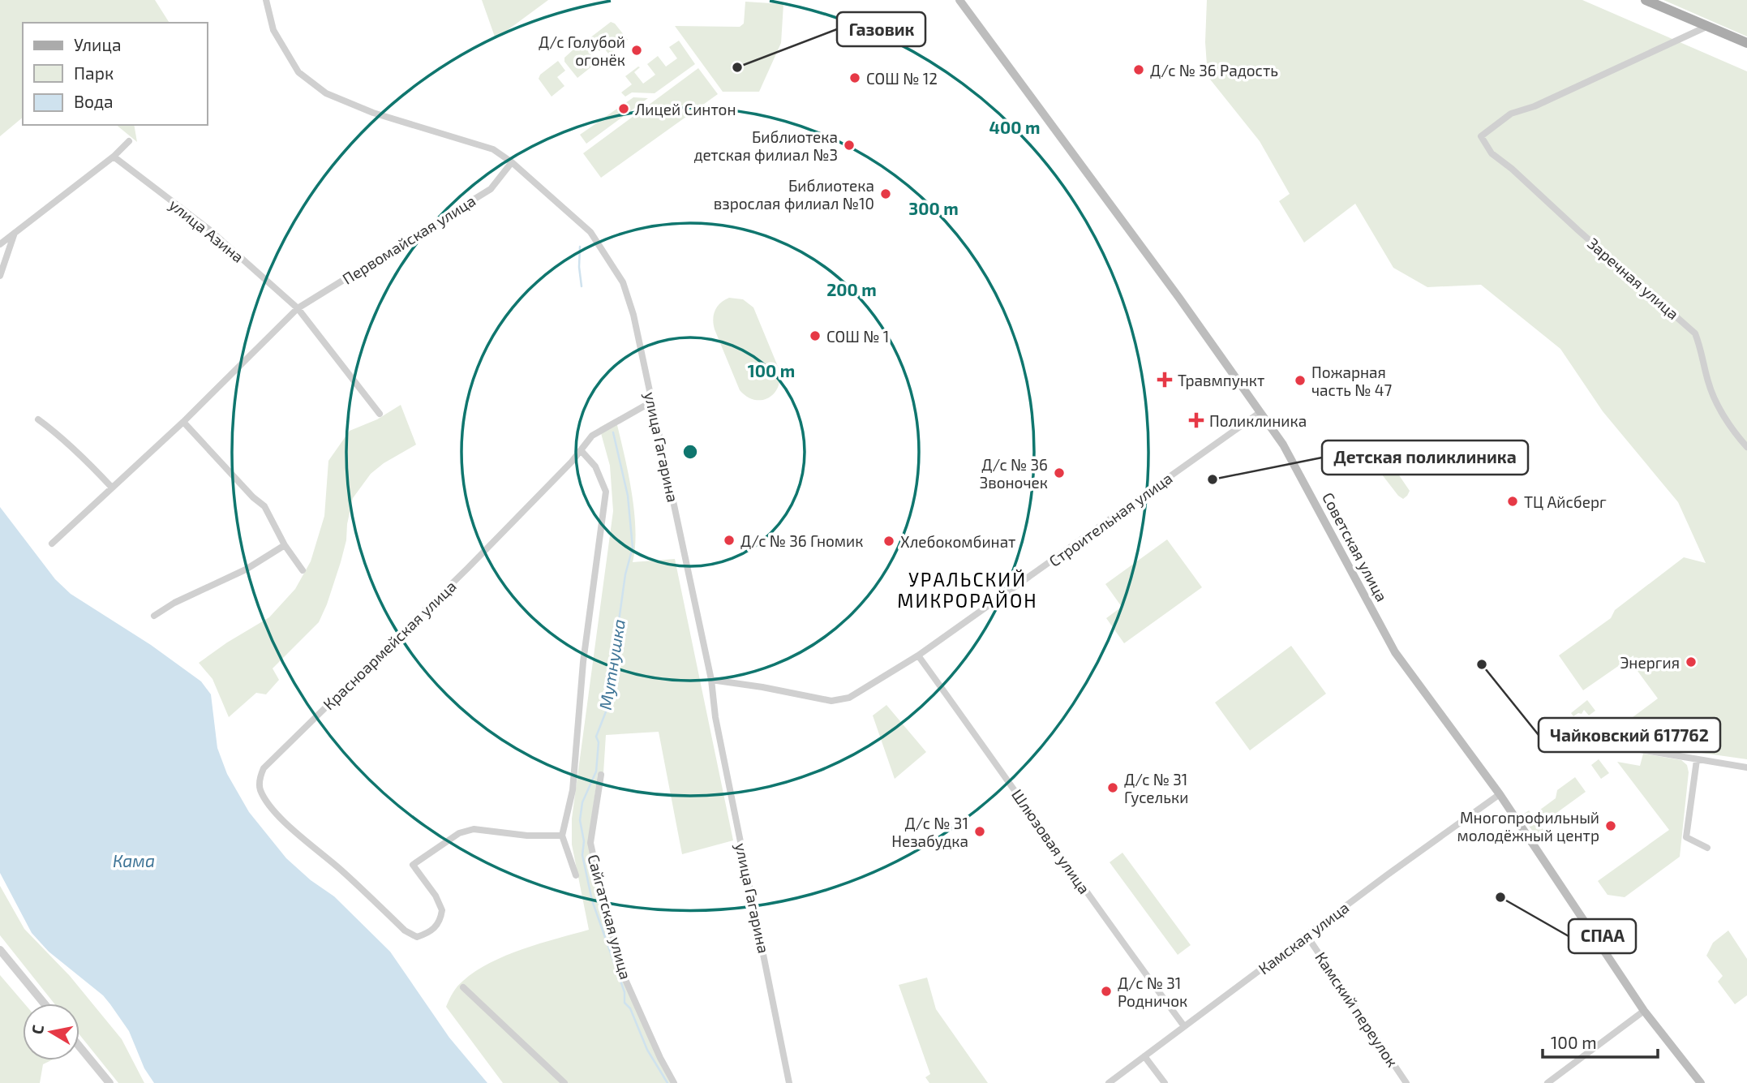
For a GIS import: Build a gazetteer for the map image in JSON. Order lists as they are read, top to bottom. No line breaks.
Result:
{"streets":{"main road":["Советская улица"],"street":["улица Азина","Первомайская улица","Заречная улица","улица Гагарина","Строительная улица","Красноармейская улица","Шлюзовая улица","Сайгатская улица","Камская улица","Камский переулок"]},"crossings":[["улица Азина","Первомайская улица"],["Первомайская улица","улица Гагарина"],["улица Гагарина","Строительная улица"],["Строительная улица","Советская улица"],["Строительная улица","Шлюзовая улица"],["Советская улица","Камская улица"],["Шлюзовая улица","Камская улица"],["Камская улица","Камский переулок"]],"districts":["УРАЛЬСКИЙ МИКРОРАЙОН"],"water":["Мутнушка","Кама"],"places":{"other":["Д/с Голубой огонёк","Газовик","Д/с № 36 Радость","СОШ № 12","Лицей Синтон","Библиотека детская филиал №3","Библиотека взрослая филиал №10","СОШ № 1","Пожарная часть № 47","Д/с № 36 Звоночек","Детская поликлиника","ТЦ Айсберг","Д/с № 36 Гномик","Хлебокомбинат","Энергия","Чайковский 617762","Д/с № 31 Гусельки","Многопрофильный молодёжный центр","Д/с № 31 Незабудка","СПАА","Д/с № 31 Родничок"],"health":["Травмпункт","Поликлиника"]},"legend":["Улица","Парк","Вода"],"scale_bar":"100 m","north":"left","rings":["400 m","300 m","200 m","100 m"]}
